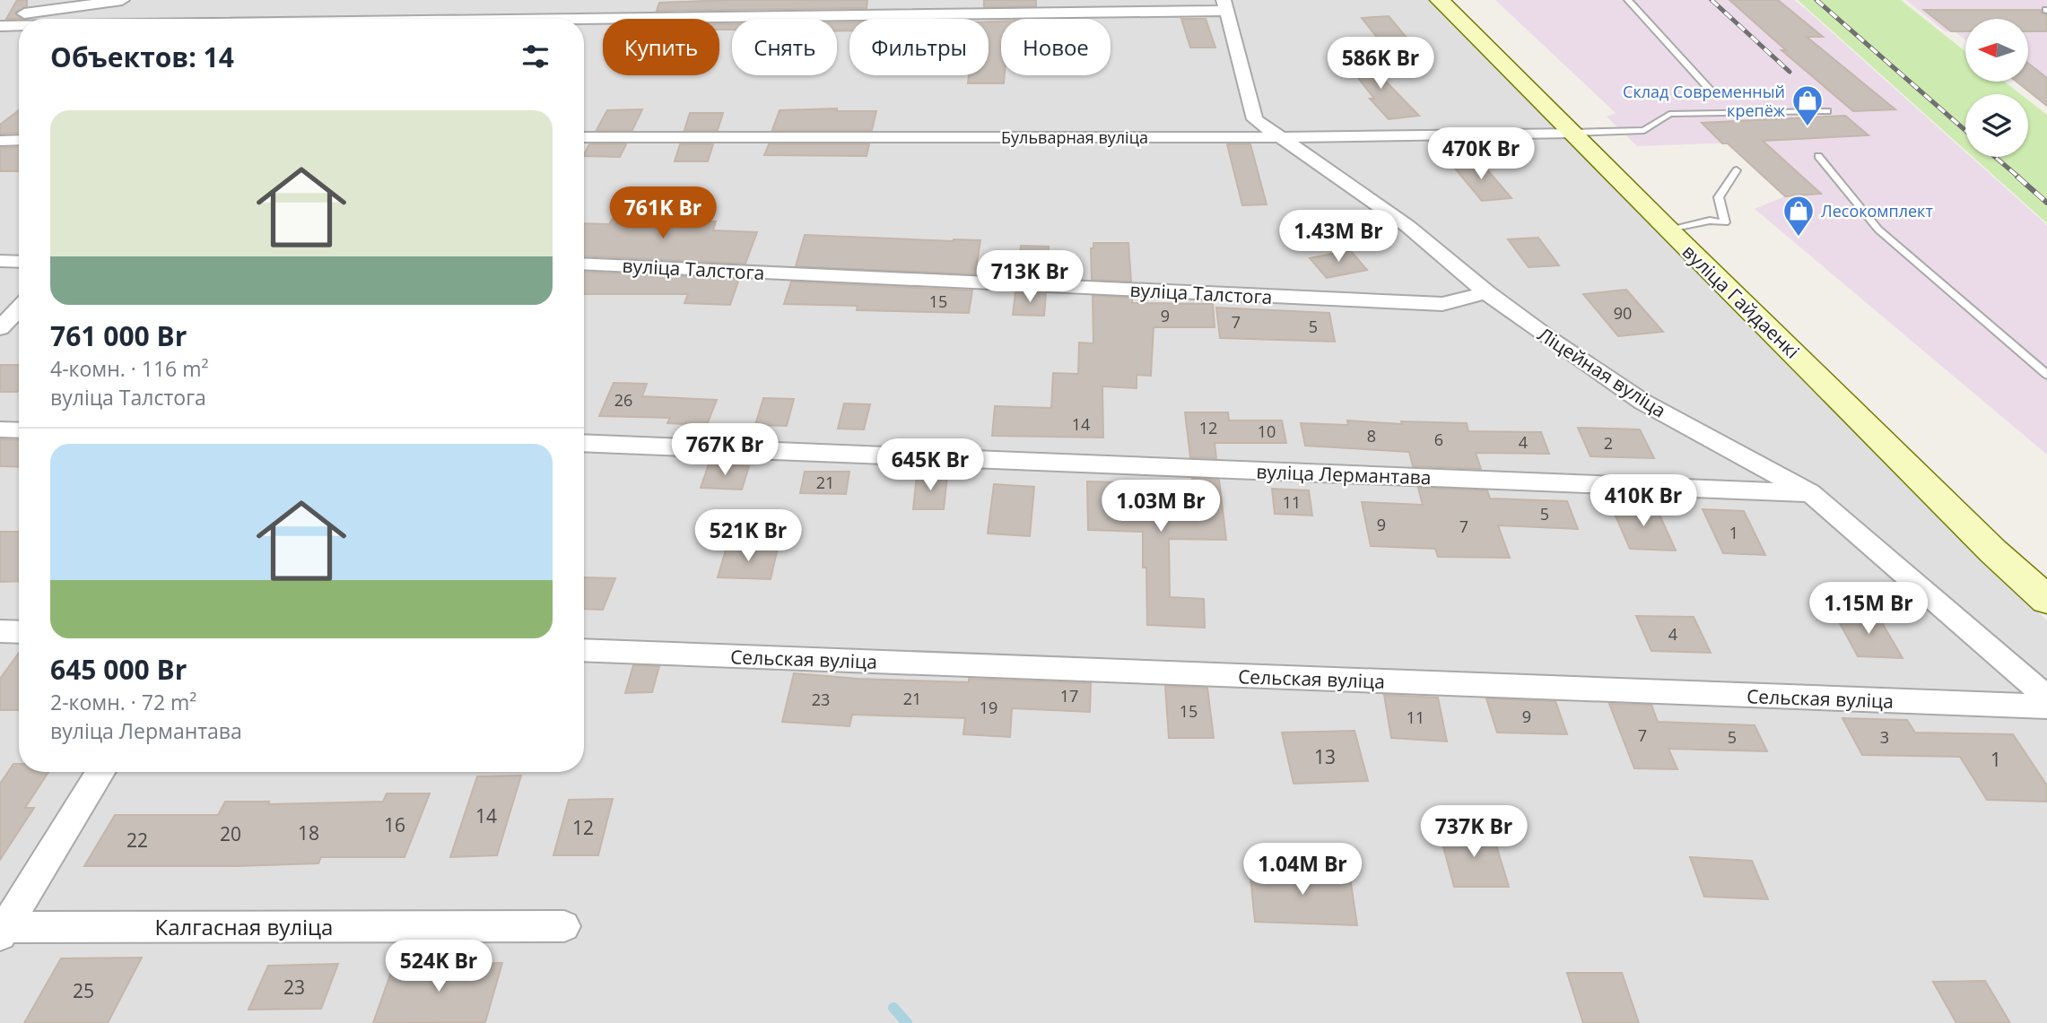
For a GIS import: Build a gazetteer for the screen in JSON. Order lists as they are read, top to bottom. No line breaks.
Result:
{"streets":{"street":["Бульварная вуліца","вуліца Талстога","вуліца Гайдаенкі","Ліцейная вуліца","вуліца Лермантава","Сельская вуліца","Калгасная вуліца"]},"crossings":[["Бульварная вуліца","вуліца Гайдаенкі"],["Бульварная вуліца","Ліцейная вуліца"],["вуліца Талстога","Ліцейная вуліца"],["Ліцейная вуліца","вуліца Лермантава"]],"places":{"shop":["Склад Современный крепёж","Лесокомплект"]},"house_numbers":["15","90","9","7","5","26","14","12","10","8","6","4","2","21","11","5","9","7","1","4","17","21","23","19","15","9","11","7","5","3","13","1","14","16","12","18","20","22","23","25"],"north":"left","page":{"chip":["Купить","Снять","Фильтры","Новое"],"heading":"Объектов: 14","price":["586K Br","470K Br","761K Br","1.43M Br","713K Br","767K Br","645K Br","410K Br","1.03M Br","521K Br","1.15M Br","737K Br","1.04M Br","524K Br"],"list":[{"name":"761 000 Br","note":"4-комн. · 116 m² · вуліца Талстога"},{"name":"645 000 Br","note":"2-комн. · 72 m² · вуліца Лермантава"}]}}
